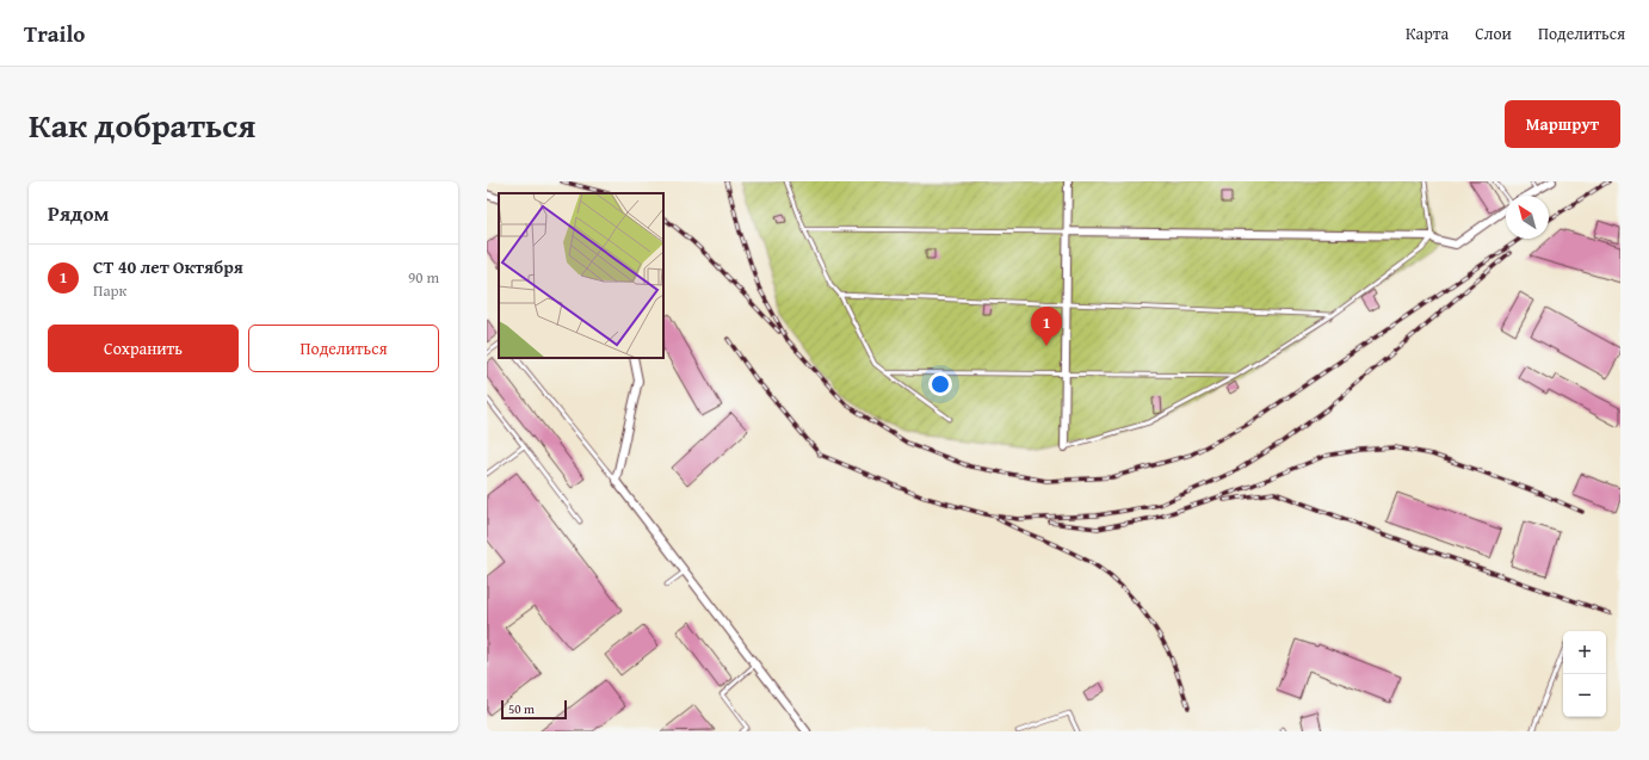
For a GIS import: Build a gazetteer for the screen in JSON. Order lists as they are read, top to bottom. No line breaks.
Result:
{"scale_bar":"50 m","north":"top left","page":{"header":"Trailo","nav":["Карта","Слои","Поделиться"],"title":"Как добраться","buttons":["Маршрут",["Сохранить","Поделиться"]],"heading":"Рядом","list":[{"mark":"1","name":"СТ 40 лет Октября","note":"Парк","value":"90 m"}],"pins":"1","map_buttons":["+","−"],"scale":"50 m"}}
